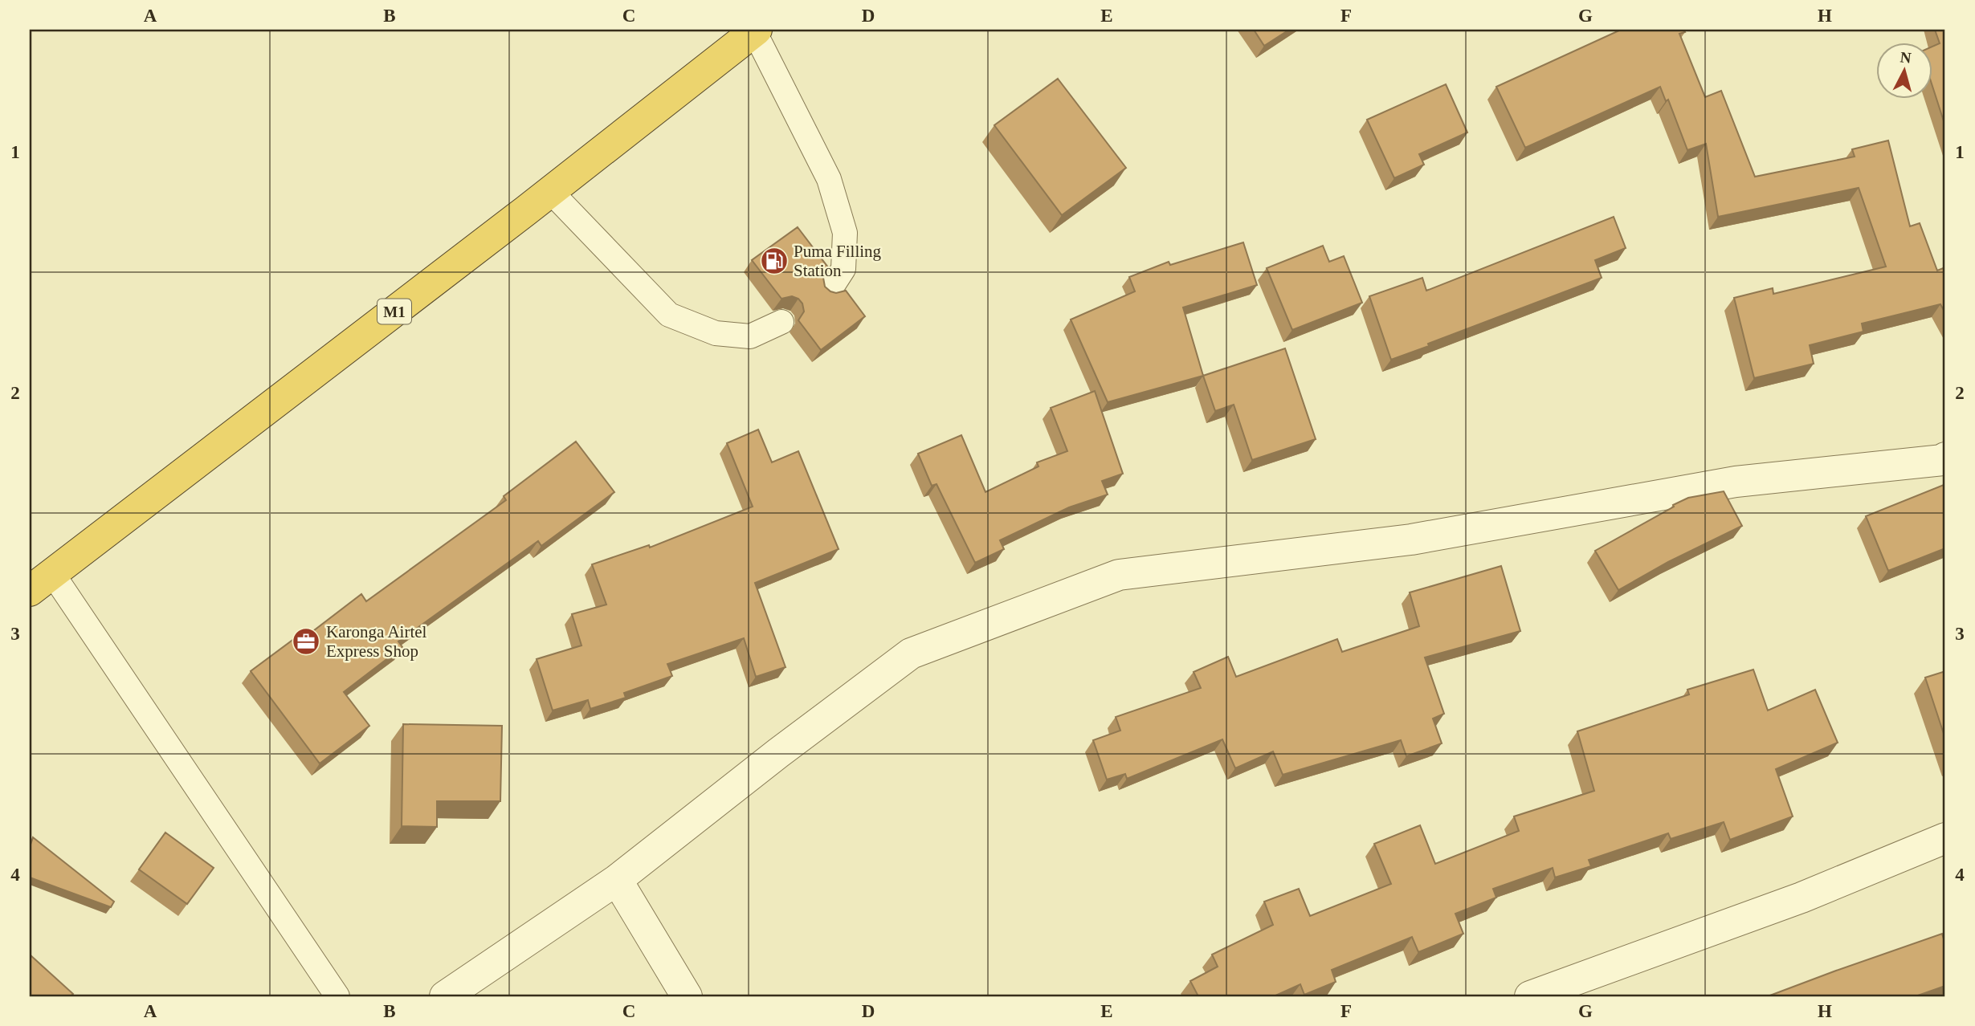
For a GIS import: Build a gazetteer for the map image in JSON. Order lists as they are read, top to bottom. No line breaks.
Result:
{"streets":{"highway":["M1"]},"places":{"fuel station":["Puma Filling Station"],"office":["Karonga Airtel Express Shop"]},"north":"top","grid":{"columns":["A","B","C","D","E","F","G","H"],"rows":["1","2","3","4"]}}
